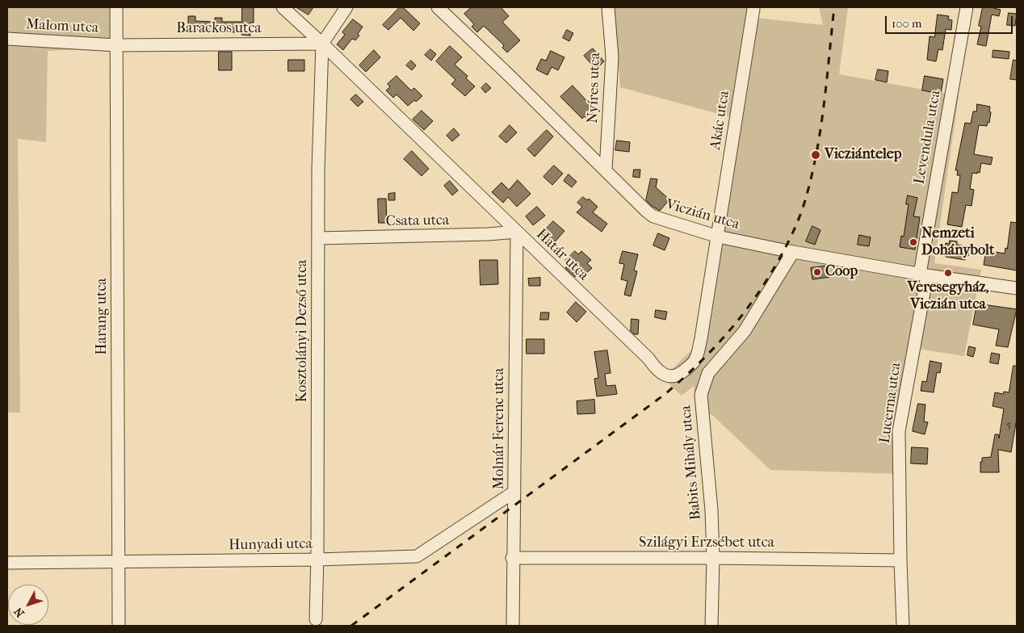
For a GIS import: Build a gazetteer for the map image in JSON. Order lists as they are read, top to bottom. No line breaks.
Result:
{"streets":{"street":["Malom utca","Barackos utca","Nyíres utca","Akác utca","Levendula utca","Viczián utca","Csata utca","Határ utca","Harang utca","Kosztolányi Dezső utca","Lucerna utca","Molnár Ferenc utca","Babits Mihály utca","Szilágyi Erzsébet utca","Hunyadi utca"]},"crossings":[["Malom utca","Barackos utca"],["Malom utca","Harang utca"],["Barackos utca","Határ utca"],["Barackos utca","Harang utca"],["Barackos utca","Kosztolányi Dezső utca"],["Nyíres utca","Viczián utca"],["Akác utca","Viczián utca"],["Akác utca","Határ utca"],["Levendula utca","Viczián utca"],["Levendula utca","Lucerna utca"],["Viczián utca","Határ utca"],["Viczián utca","Lucerna utca"],["Viczián utca","Babits Mihály utca"],["Csata utca","Határ utca"],["Csata utca","Kosztolányi Dezső utca"],["Csata utca","Molnár Ferenc utca"],["Határ utca","Kosztolányi Dezső utca"],["Határ utca","Molnár Ferenc utca"],["Harang utca","Hunyadi utca"],["Kosztolányi Dezső utca","Hunyadi utca"],["Lucerna utca","Szilágyi Erzsébet utca"],["Molnár Ferenc utca","Szilágyi Erzsébet utca"],["Molnár Ferenc utca","Hunyadi utca"],["Babits Mihály utca","Szilágyi Erzsébet utca"]],"places":["Vicziántelep","Nemzeti Dohánybolt","Coop","Veresegyház, Viczián utca"],"house_numbers":["5"],"scale_bar":"100 m","north":"bottom left"}
